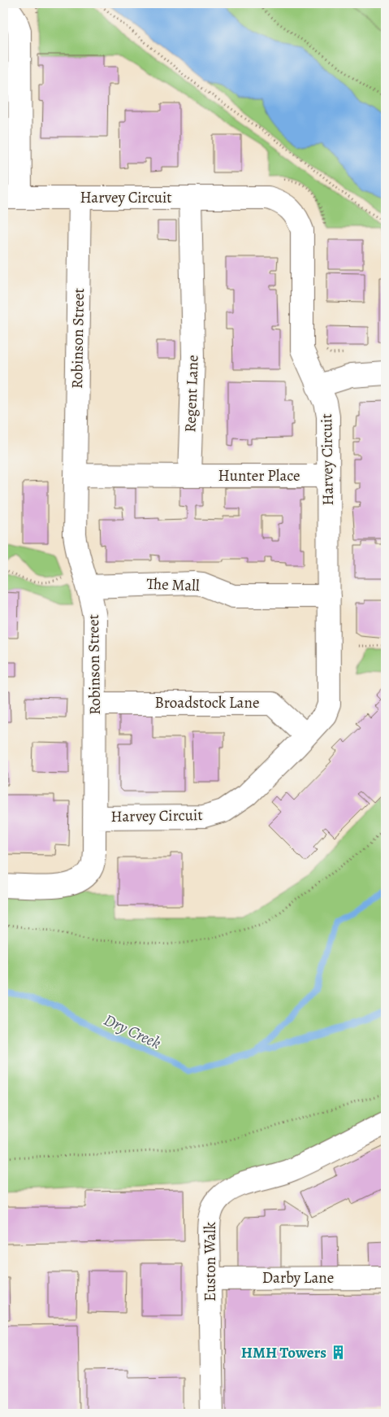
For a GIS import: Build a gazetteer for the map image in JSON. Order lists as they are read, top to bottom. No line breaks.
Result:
{"streets":{"street":["Harvey Circuit","Robinson Street","Regent Lane","Hunter Place","The Mall","Broadstock Lane","Euston Walk","Darby Lane"]},"crossings":[["Harvey Circuit","Robinson Street"],["Harvey Circuit","Regent Lane"],["Harvey Circuit","Hunter Place"],["Harvey Circuit","The Mall"],["Harvey Circuit","Broadstock Lane"],["Robinson Street","The Mall"],["Robinson Street","Broadstock Lane"],["Regent Lane","Hunter Place"],["Euston Walk","Darby Lane"]],"water":["Dry Creek"],"places":{"building":["HMH Towers"]}}
